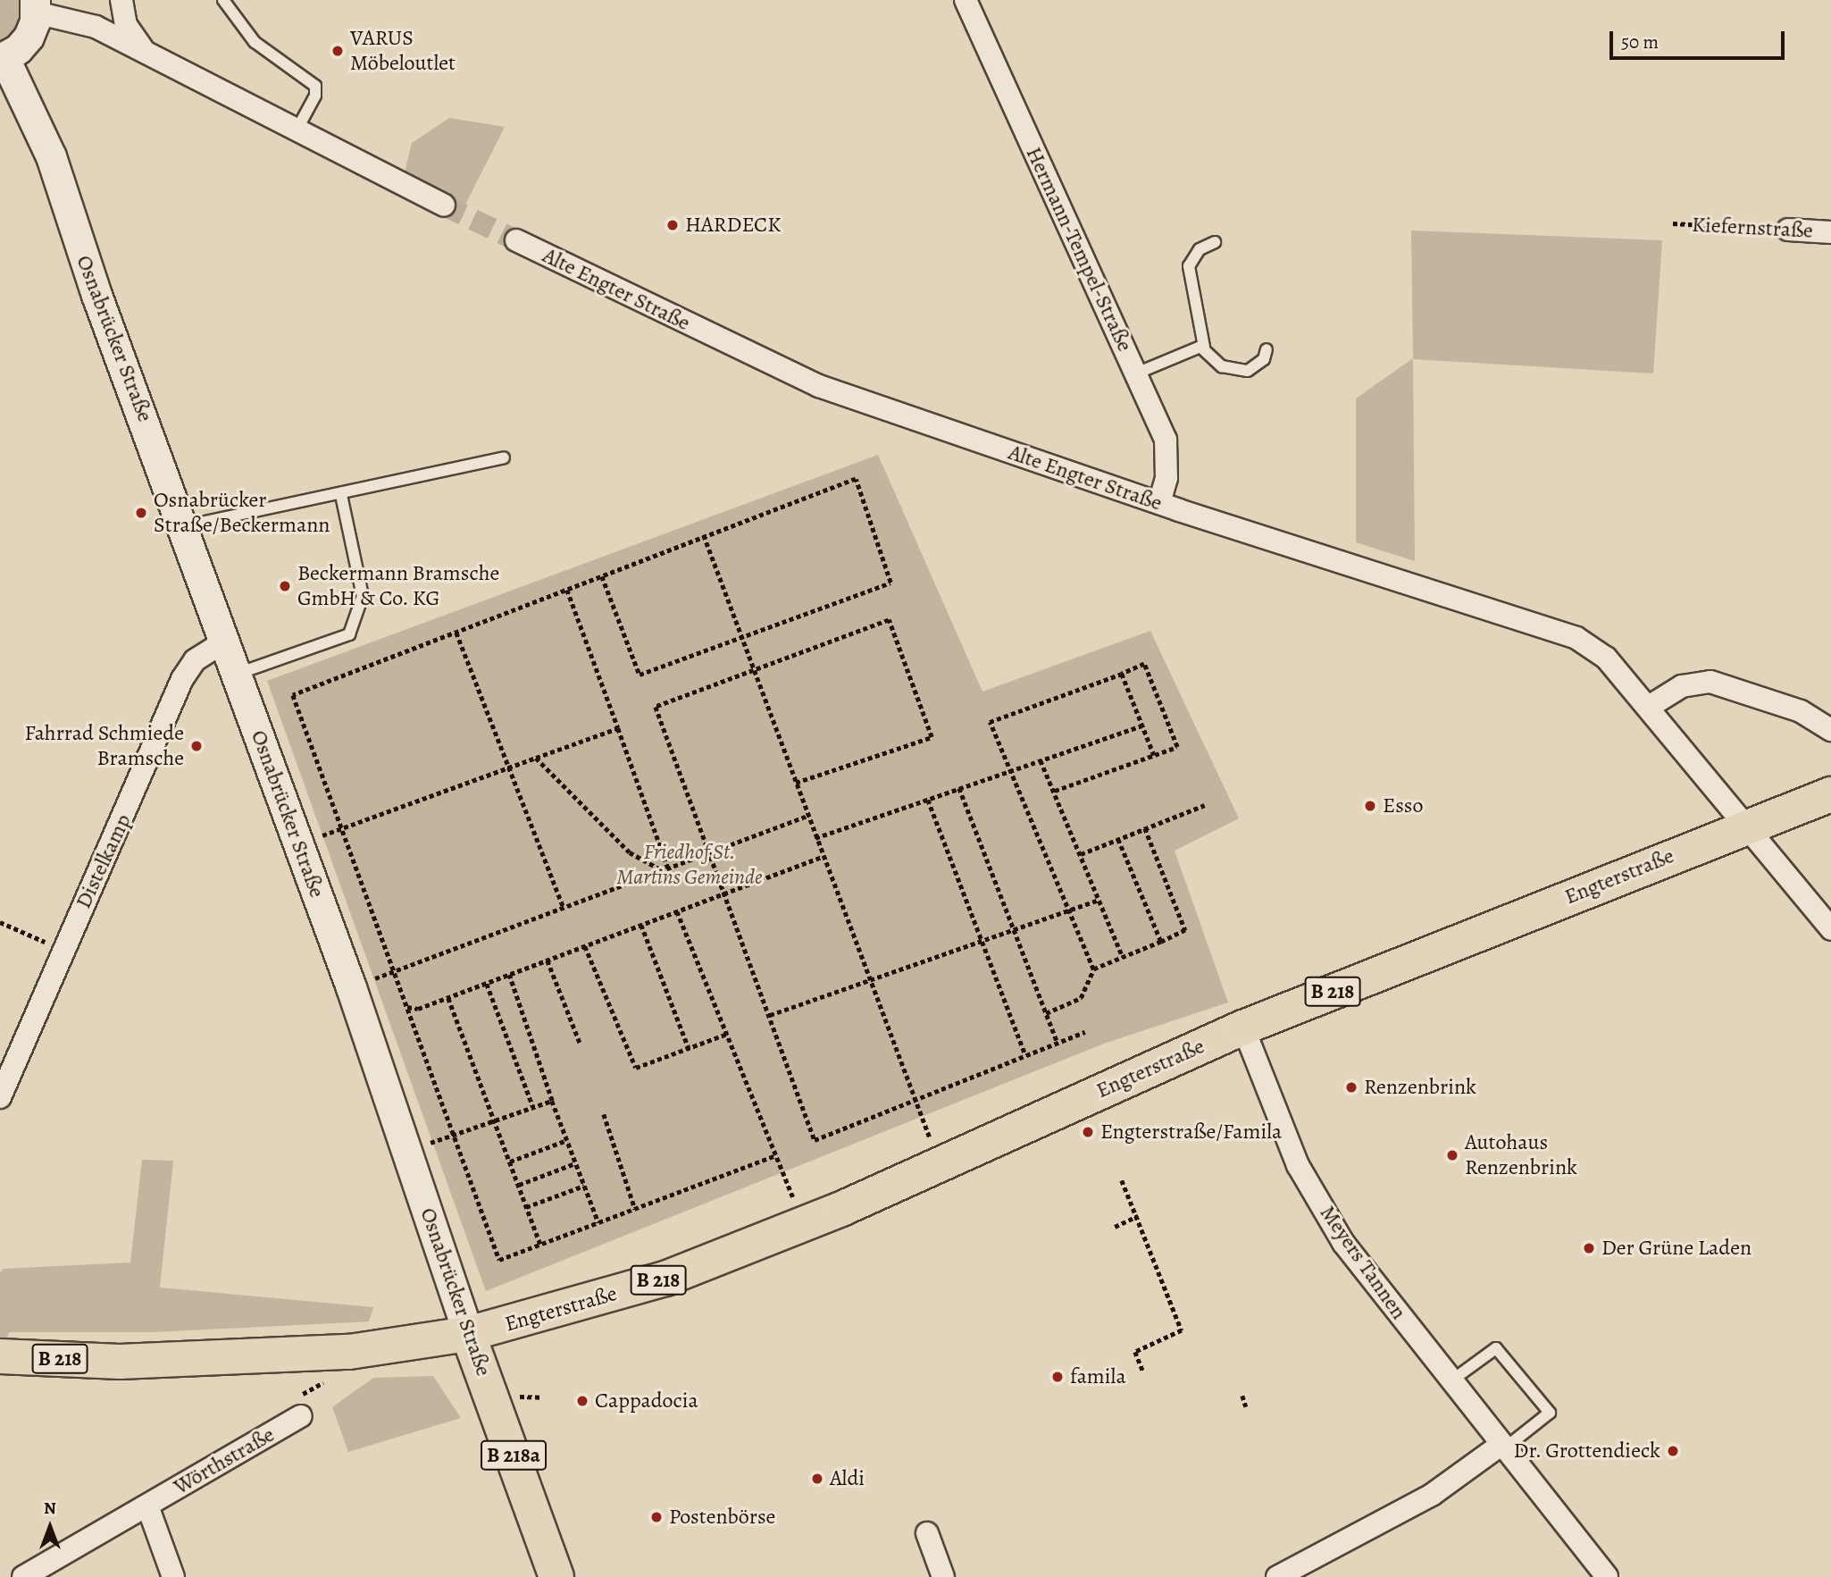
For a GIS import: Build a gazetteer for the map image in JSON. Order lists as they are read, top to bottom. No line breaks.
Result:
{"streets":{"main road":["Osnabrücker Straße","Engterstraße","B 218","B 218a"],"street":["Kiefernstraße","Hermann-Tempel-Straße","Alte Engter Straße","Distelkamp","Meyers Tannen","Wörthstraße"]},"crossings":[["Hermann-Tempel-Straße","Alte Engter Straße"],["Alte Engter Straße","Engterstraße"],["Osnabrücker Straße","Distelkamp"],["Osnabrücker Straße","Engterstraße"],["Osnabrücker Straße","B 218"],["Engterstraße","B 218"],["Engterstraße","Meyers Tannen"]],"parks":["Friedhof St. Martins Gemeinde"],"places":["VARUS Möbeloutlet","HARDECK","Osnabrücker Straße/Beckermann","Beckermann Bramsche GmbH & Co. KG","Fahrrad Schmiede Bramsche","Esso","Renzenbrink","Engterstraße/Famila","Autohaus Renzenbrink","Der Grüne Laden","famila","Cappadocia","Dr. Grottendieck","Aldi","Postenbörse"],"scale_bar":"50 m","north":"top"}
